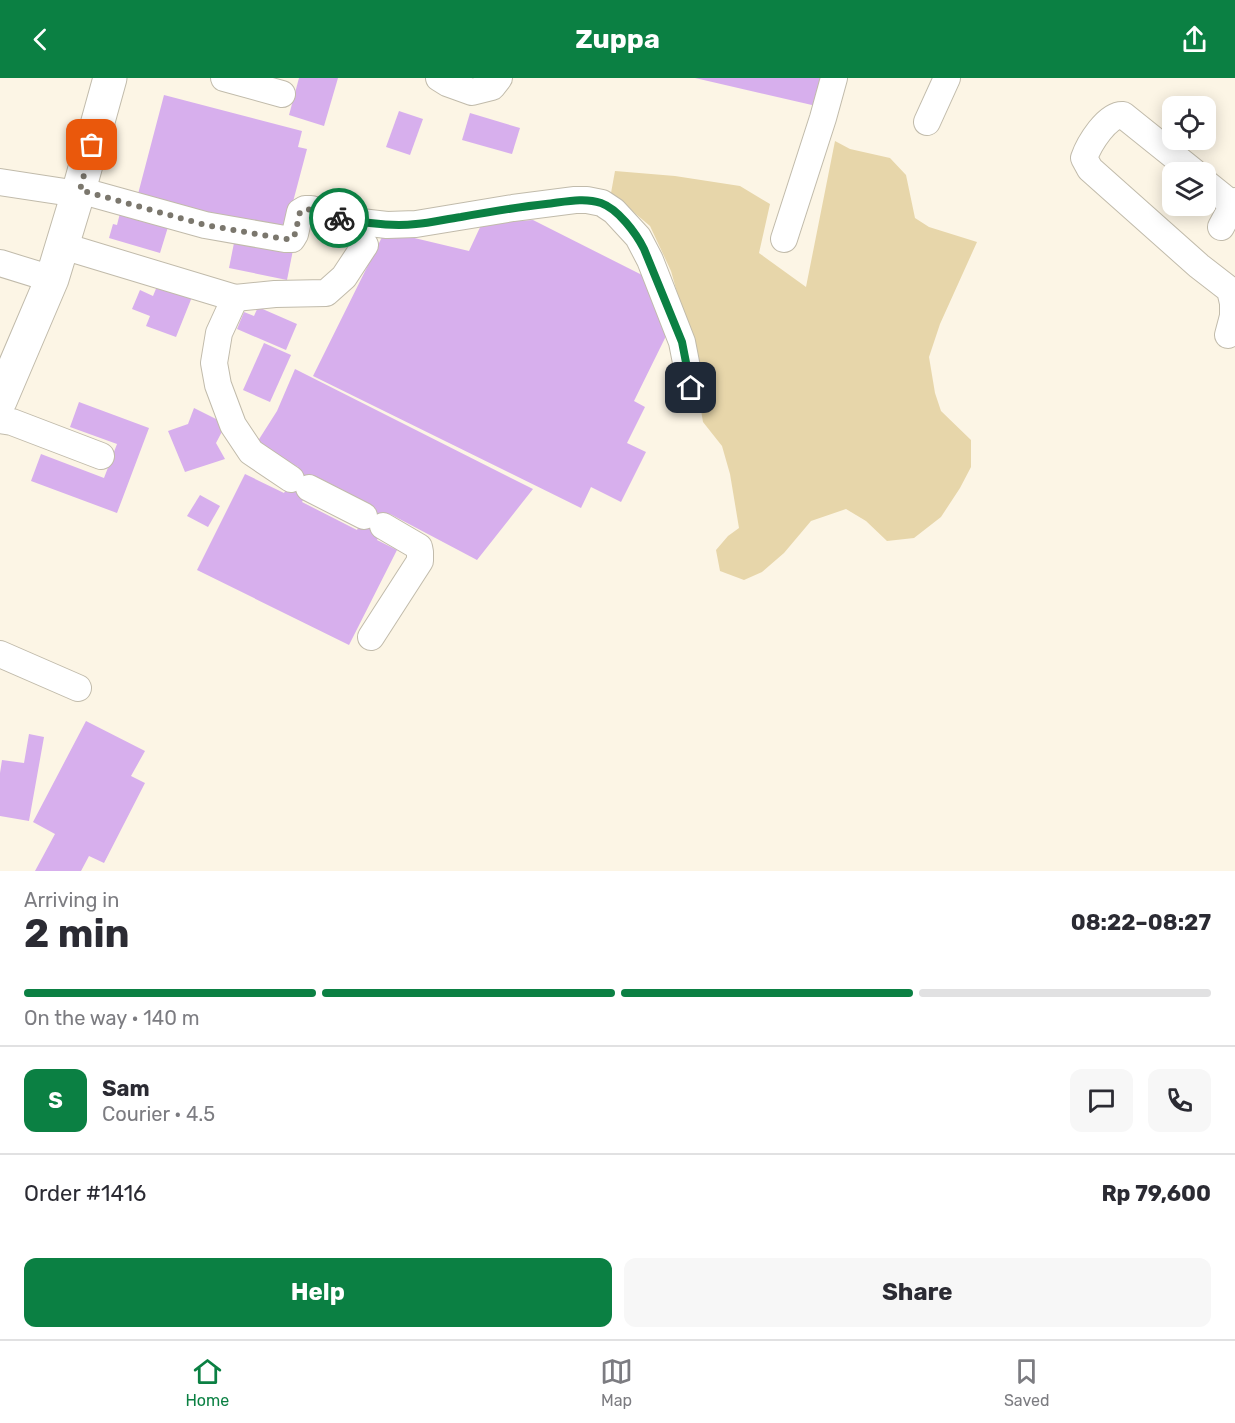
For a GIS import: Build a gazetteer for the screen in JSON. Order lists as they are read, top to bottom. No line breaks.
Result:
{"page":{"header":"Zuppa","heading":["2 min","Arriving in","08:22–08:27"],"panel":["Sam","Courier · 4.5","Order #1416","Rp 79,600"],"bar":"On the way · 140 m","round":"S","buttons":["Help","Share"],"tabs":["Home","Map","Saved"]}}
